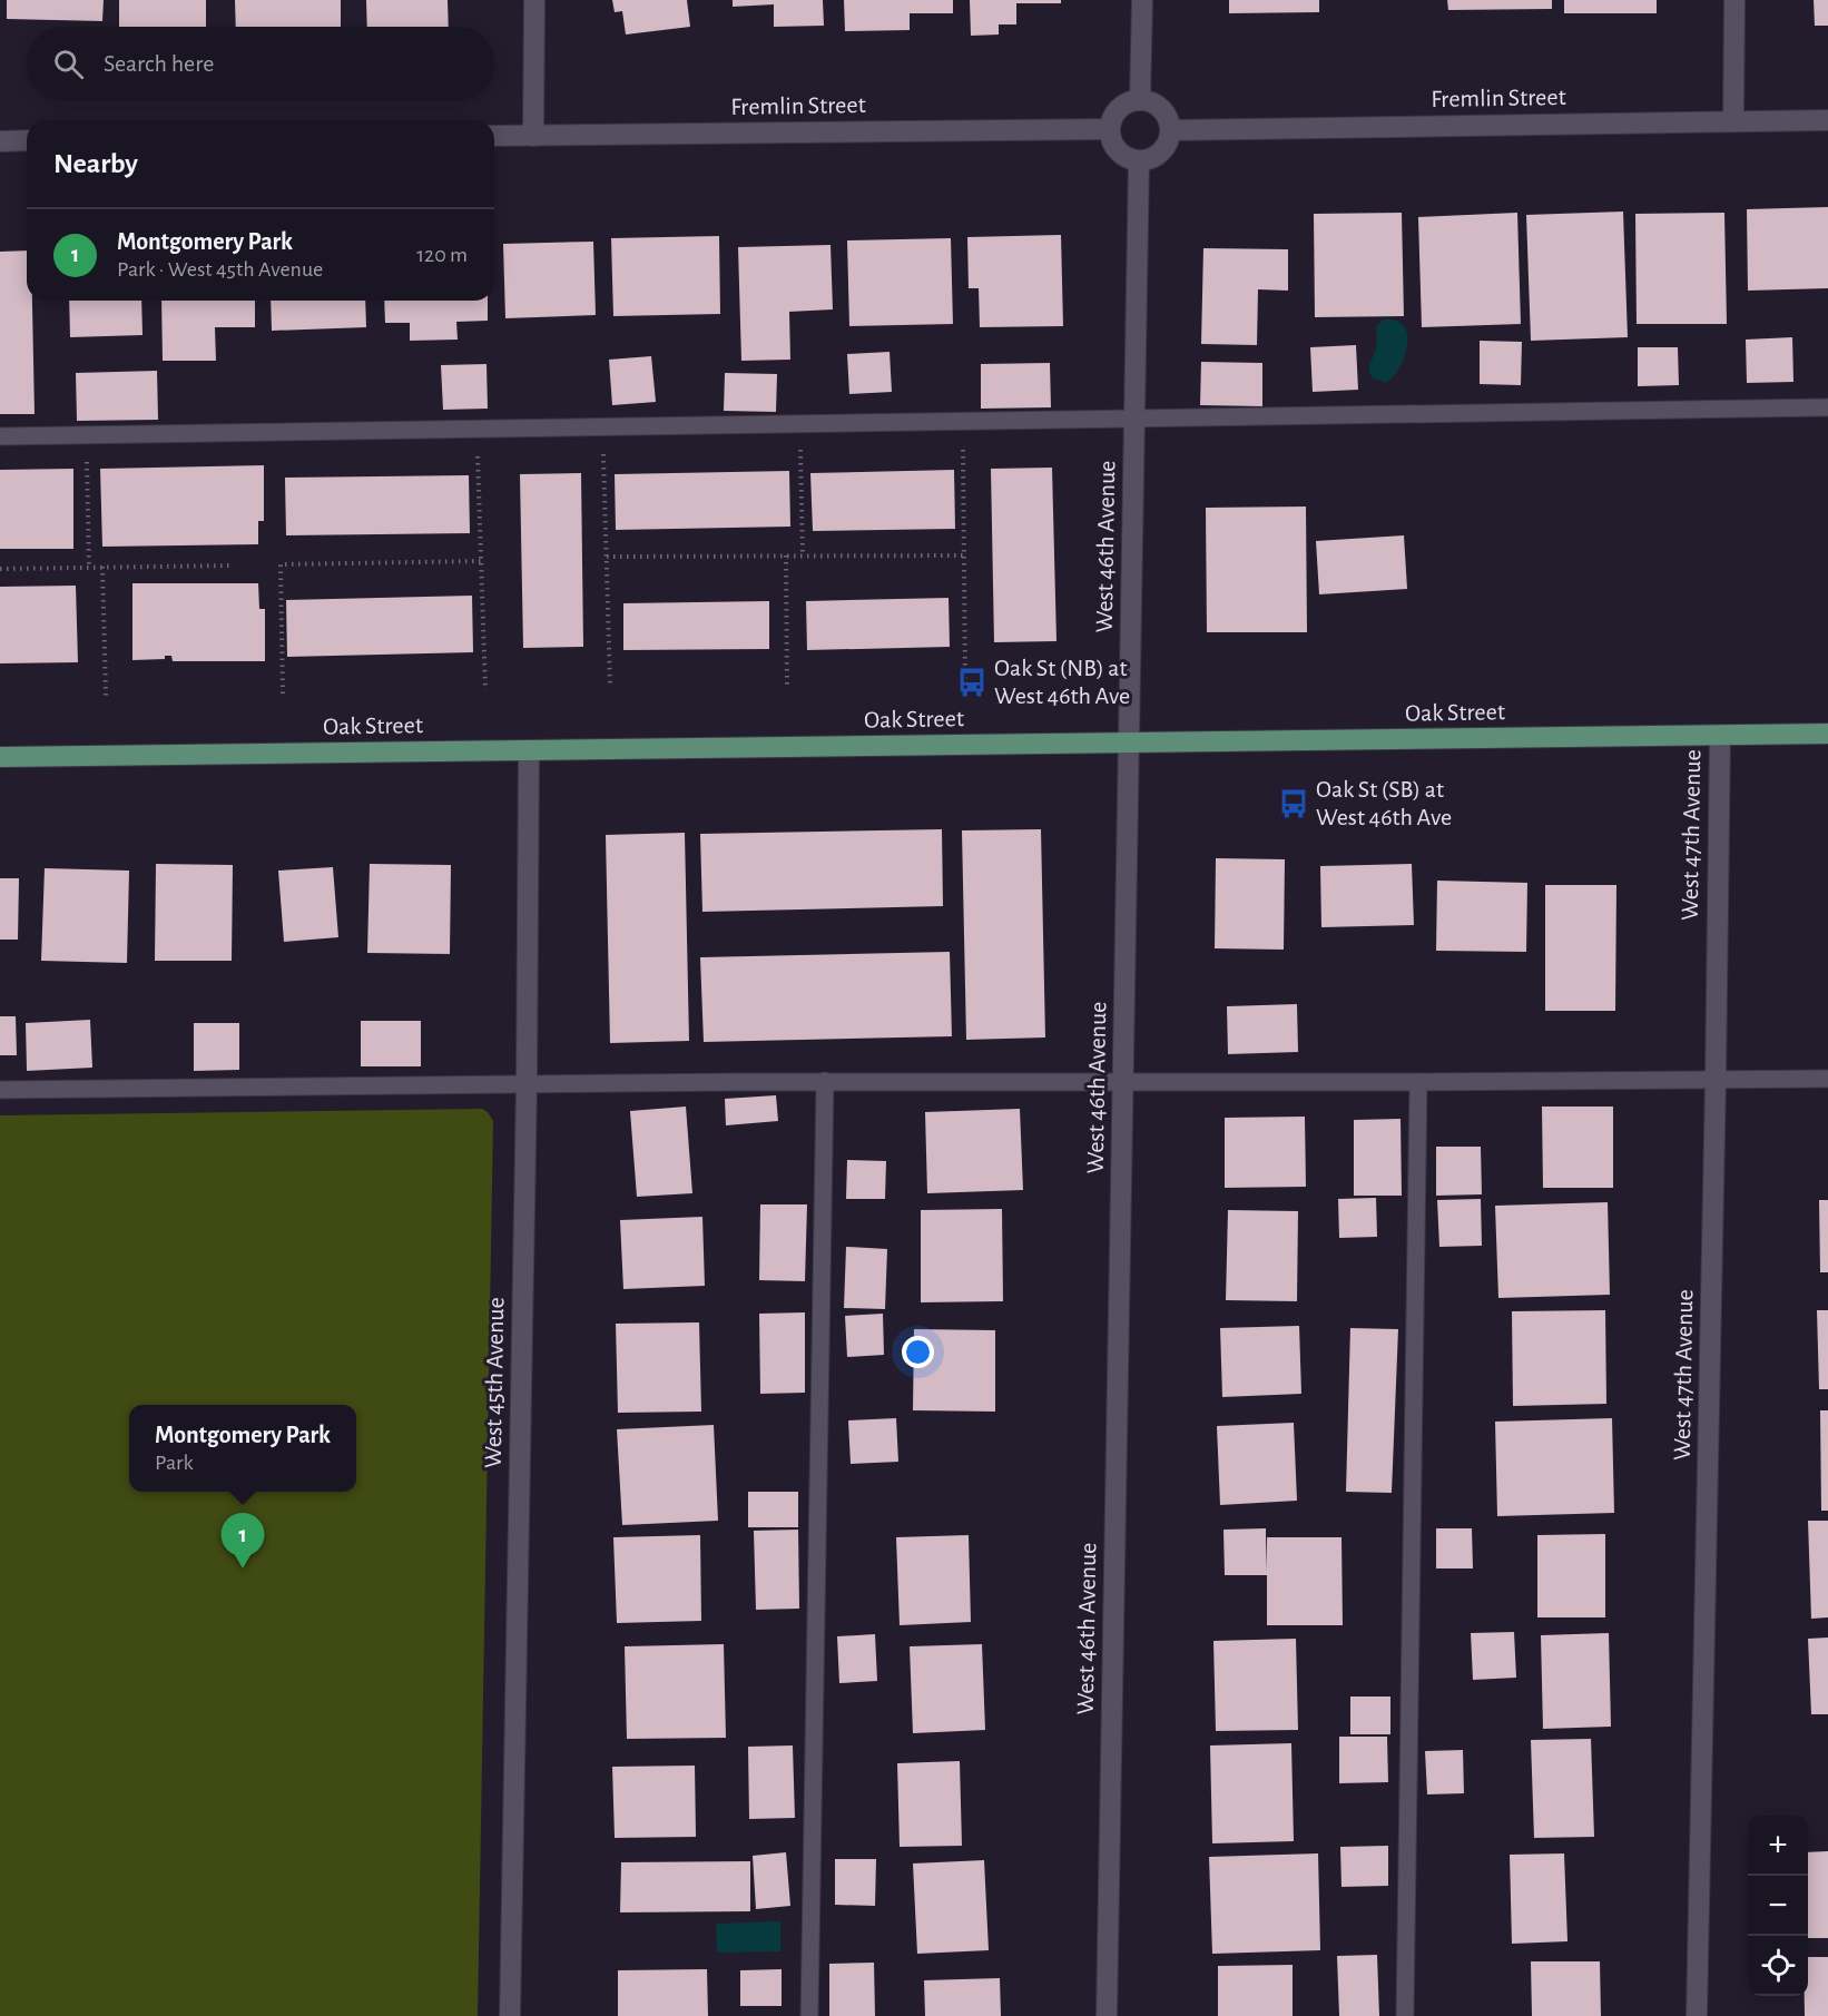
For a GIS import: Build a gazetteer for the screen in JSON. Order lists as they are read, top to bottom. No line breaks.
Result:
{"streets":{"main road":["Oak Street"],"street":["Fremlin Street","West 46th Avenue","West 47th Avenue","West 45th Avenue"]},"crossings":[["Fremlin Street","West 46th Avenue"],["West 46th Avenue","Oak Street"],["Oak Street","West 47th Avenue"],["Oak Street","West 45th Avenue"]],"places":{"bus stop":["Oak St (NB) at West 46th Ave","Oak St (SB) at West 46th Ave"]},"page":{"search":"Search here","heading":"Nearby","list":[{"mark":"1","name":"Montgomery Park","note":"Park · West 45th Avenue","value":"120 m"}],"popup":["Montgomery Park","Park"],"pins":"1","map_buttons":["+","−"]}}
